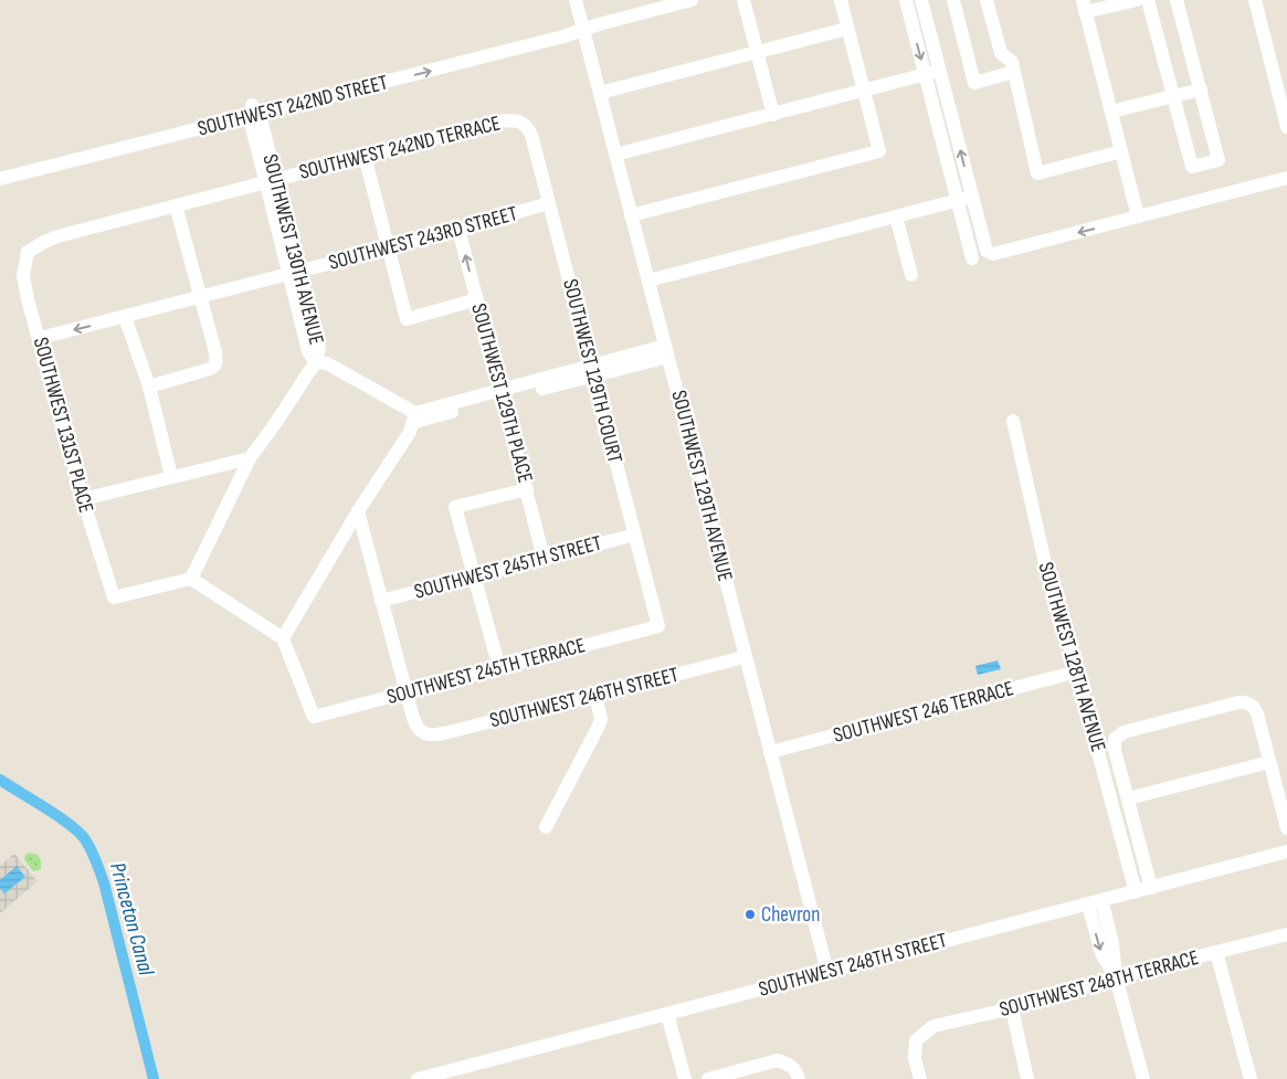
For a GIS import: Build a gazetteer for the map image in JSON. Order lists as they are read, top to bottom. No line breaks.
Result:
{"streets":{"street":["SOUTHWEST 242ND STREET","SOUTHWEST 242ND TERRACE","SOUTHWEST 243RD STREET","SOUTHWEST 130TH AVENUE","SOUTHWEST 129TH COURT","SOUTHWEST 129TH PLACE","SOUTHWEST 131ST PLACE","SOUTHWEST 129TH AVENUE","SOUTHWEST 245TH STREET","SOUTHWEST 128TH AVENUE","SOUTHWEST 245TH TERRACE","SOUTHWEST 246TH STREET","SOUTHWEST 246 TERRACE","SOUTHWEST 248TH STREET","SOUTHWEST 248TH TERRACE"]},"crossings":[["SOUTHWEST 242ND STREET","SOUTHWEST 130TH AVENUE"],["SOUTHWEST 242ND STREET","SOUTHWEST 129TH AVENUE"],["SOUTHWEST 242ND TERRACE","SOUTHWEST 130TH AVENUE"],["SOUTHWEST 242ND TERRACE","SOUTHWEST 129TH COURT"],["SOUTHWEST 242ND TERRACE","SOUTHWEST 131ST PLACE"],["SOUTHWEST 243RD STREET","SOUTHWEST 130TH AVENUE"],["SOUTHWEST 243RD STREET","SOUTHWEST 129TH COURT"],["SOUTHWEST 243RD STREET","SOUTHWEST 129TH PLACE"],["SOUTHWEST 243RD STREET","SOUTHWEST 131ST PLACE"],["SOUTHWEST 129TH COURT","SOUTHWEST 245TH STREET"],["SOUTHWEST 129TH COURT","SOUTHWEST 245TH TERRACE"],["SOUTHWEST 129TH PLACE","SOUTHWEST 245TH STREET"],["SOUTHWEST 129TH AVENUE","SOUTHWEST 246TH STREET"],["SOUTHWEST 129TH AVENUE","SOUTHWEST 246 TERRACE"],["SOUTHWEST 129TH AVENUE","SOUTHWEST 248TH STREET"],["SOUTHWEST 128TH AVENUE","SOUTHWEST 246 TERRACE"],["SOUTHWEST 128TH AVENUE","SOUTHWEST 248TH STREET"],["SOUTHWEST 245TH TERRACE","SOUTHWEST 246TH STREET"]],"one_way":["SOUTHWEST 242ND STREET"],"water":["Princeton Canal"],"places":["Chevron"]}
